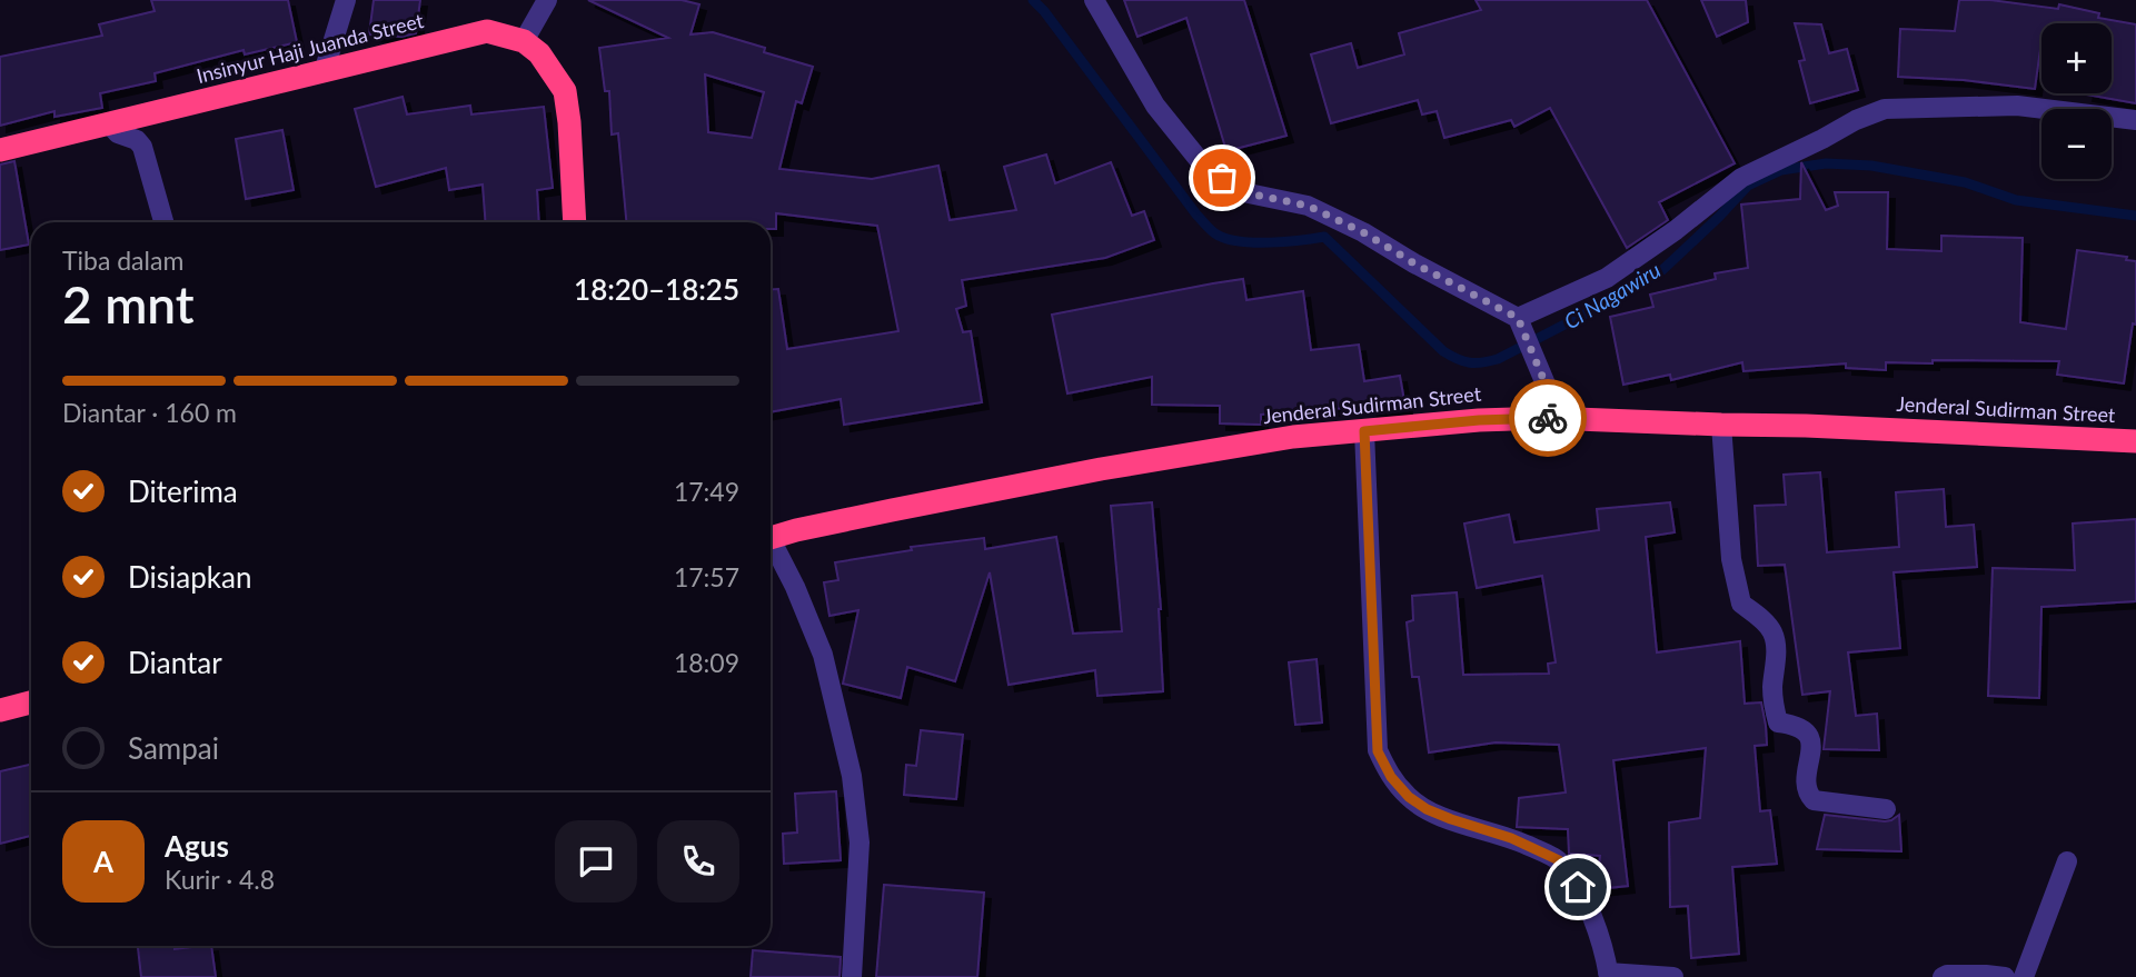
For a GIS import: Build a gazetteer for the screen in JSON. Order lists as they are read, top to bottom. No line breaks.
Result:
{"streets":{"highway":["Insinyur Haji Juanda Street","Jenderal Sudirman Street"]},"water":["Ci Nagawiru"],"page":{"map_buttons":["+","−"],"heading":["2 mnt","Tiba dalam","18:20–18:25"],"panel":["Agus","Kurir · 4.8"],"bar":"Diantar · 160 m","list":[["Diterima","17:49"],["Disiapkan","17:57"],["Diantar","18:09"],"Sampai"],"round":"A"}}
